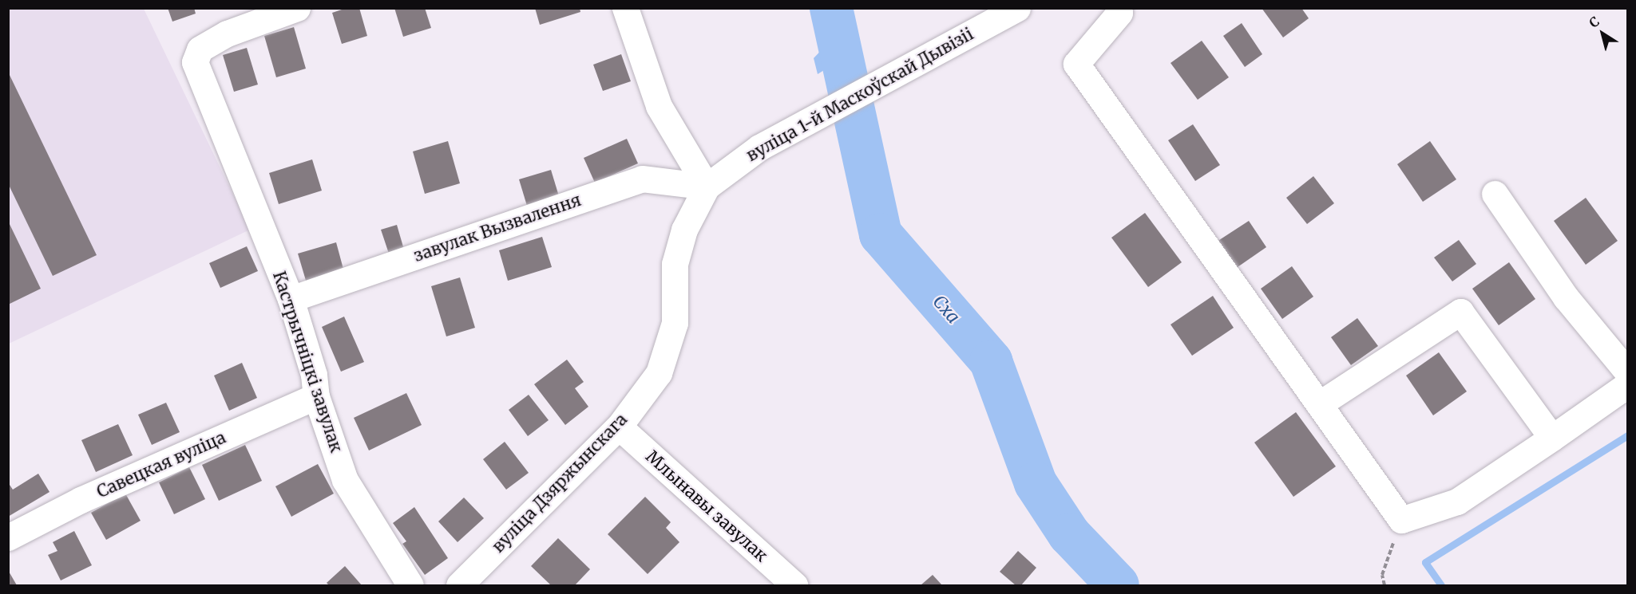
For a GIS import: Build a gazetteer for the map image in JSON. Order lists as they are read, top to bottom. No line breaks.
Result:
{"streets":{"street":["вуліца 1-й Маскоўскай Дывізіі","завулак Вызвалення","Кастрычніцкі завулак","Савецкая вуліца","вуліца Дзяржынскага","Млынавы завулак"]},"crossings":[["вуліца 1-й Маскоўскай Дывізіі","завулак Вызвалення"],["вуліца 1-й Маскоўскай Дывізіі","вуліца Дзяржынскага"],["завулак Вызвалення","Кастрычніцкі завулак"],["завулак Вызвалення","вуліца Дзяржынскага"],["Кастрычніцкі завулак","Савецкая вуліца"],["вуліца Дзяржынскага","Млынавы завулак"]],"water":["Сха"],"north":"top left"}
